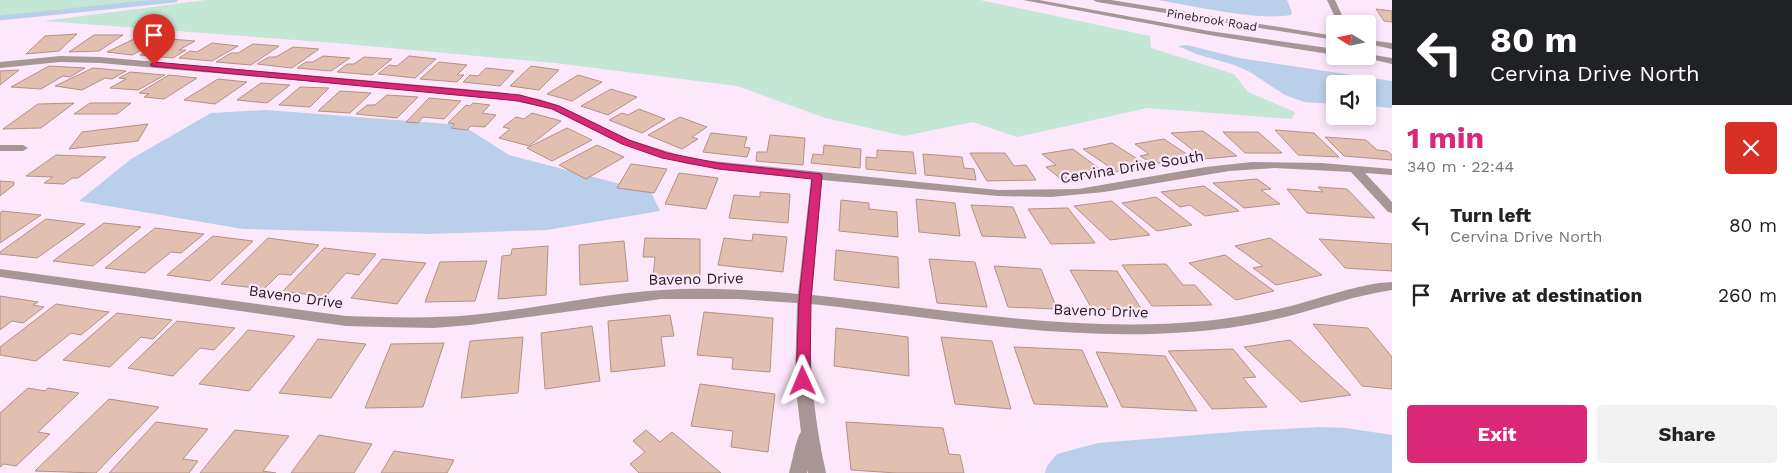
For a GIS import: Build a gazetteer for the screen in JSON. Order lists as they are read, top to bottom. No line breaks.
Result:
{"streets":{"street":["Pinebrook Road","Cervina Drive South","Baveno Drive"]},"north":"left","page":{"turn":["80 m","Cervina Drive North"],"heading":["1 min","340 m · 22:44"],"list":[{"name":"Turn left","note":"Cervina Drive North","value":"80 m"},{"name":"Arrive at destination","value":"260 m"}],"buttons":["Exit","Share"]}}
